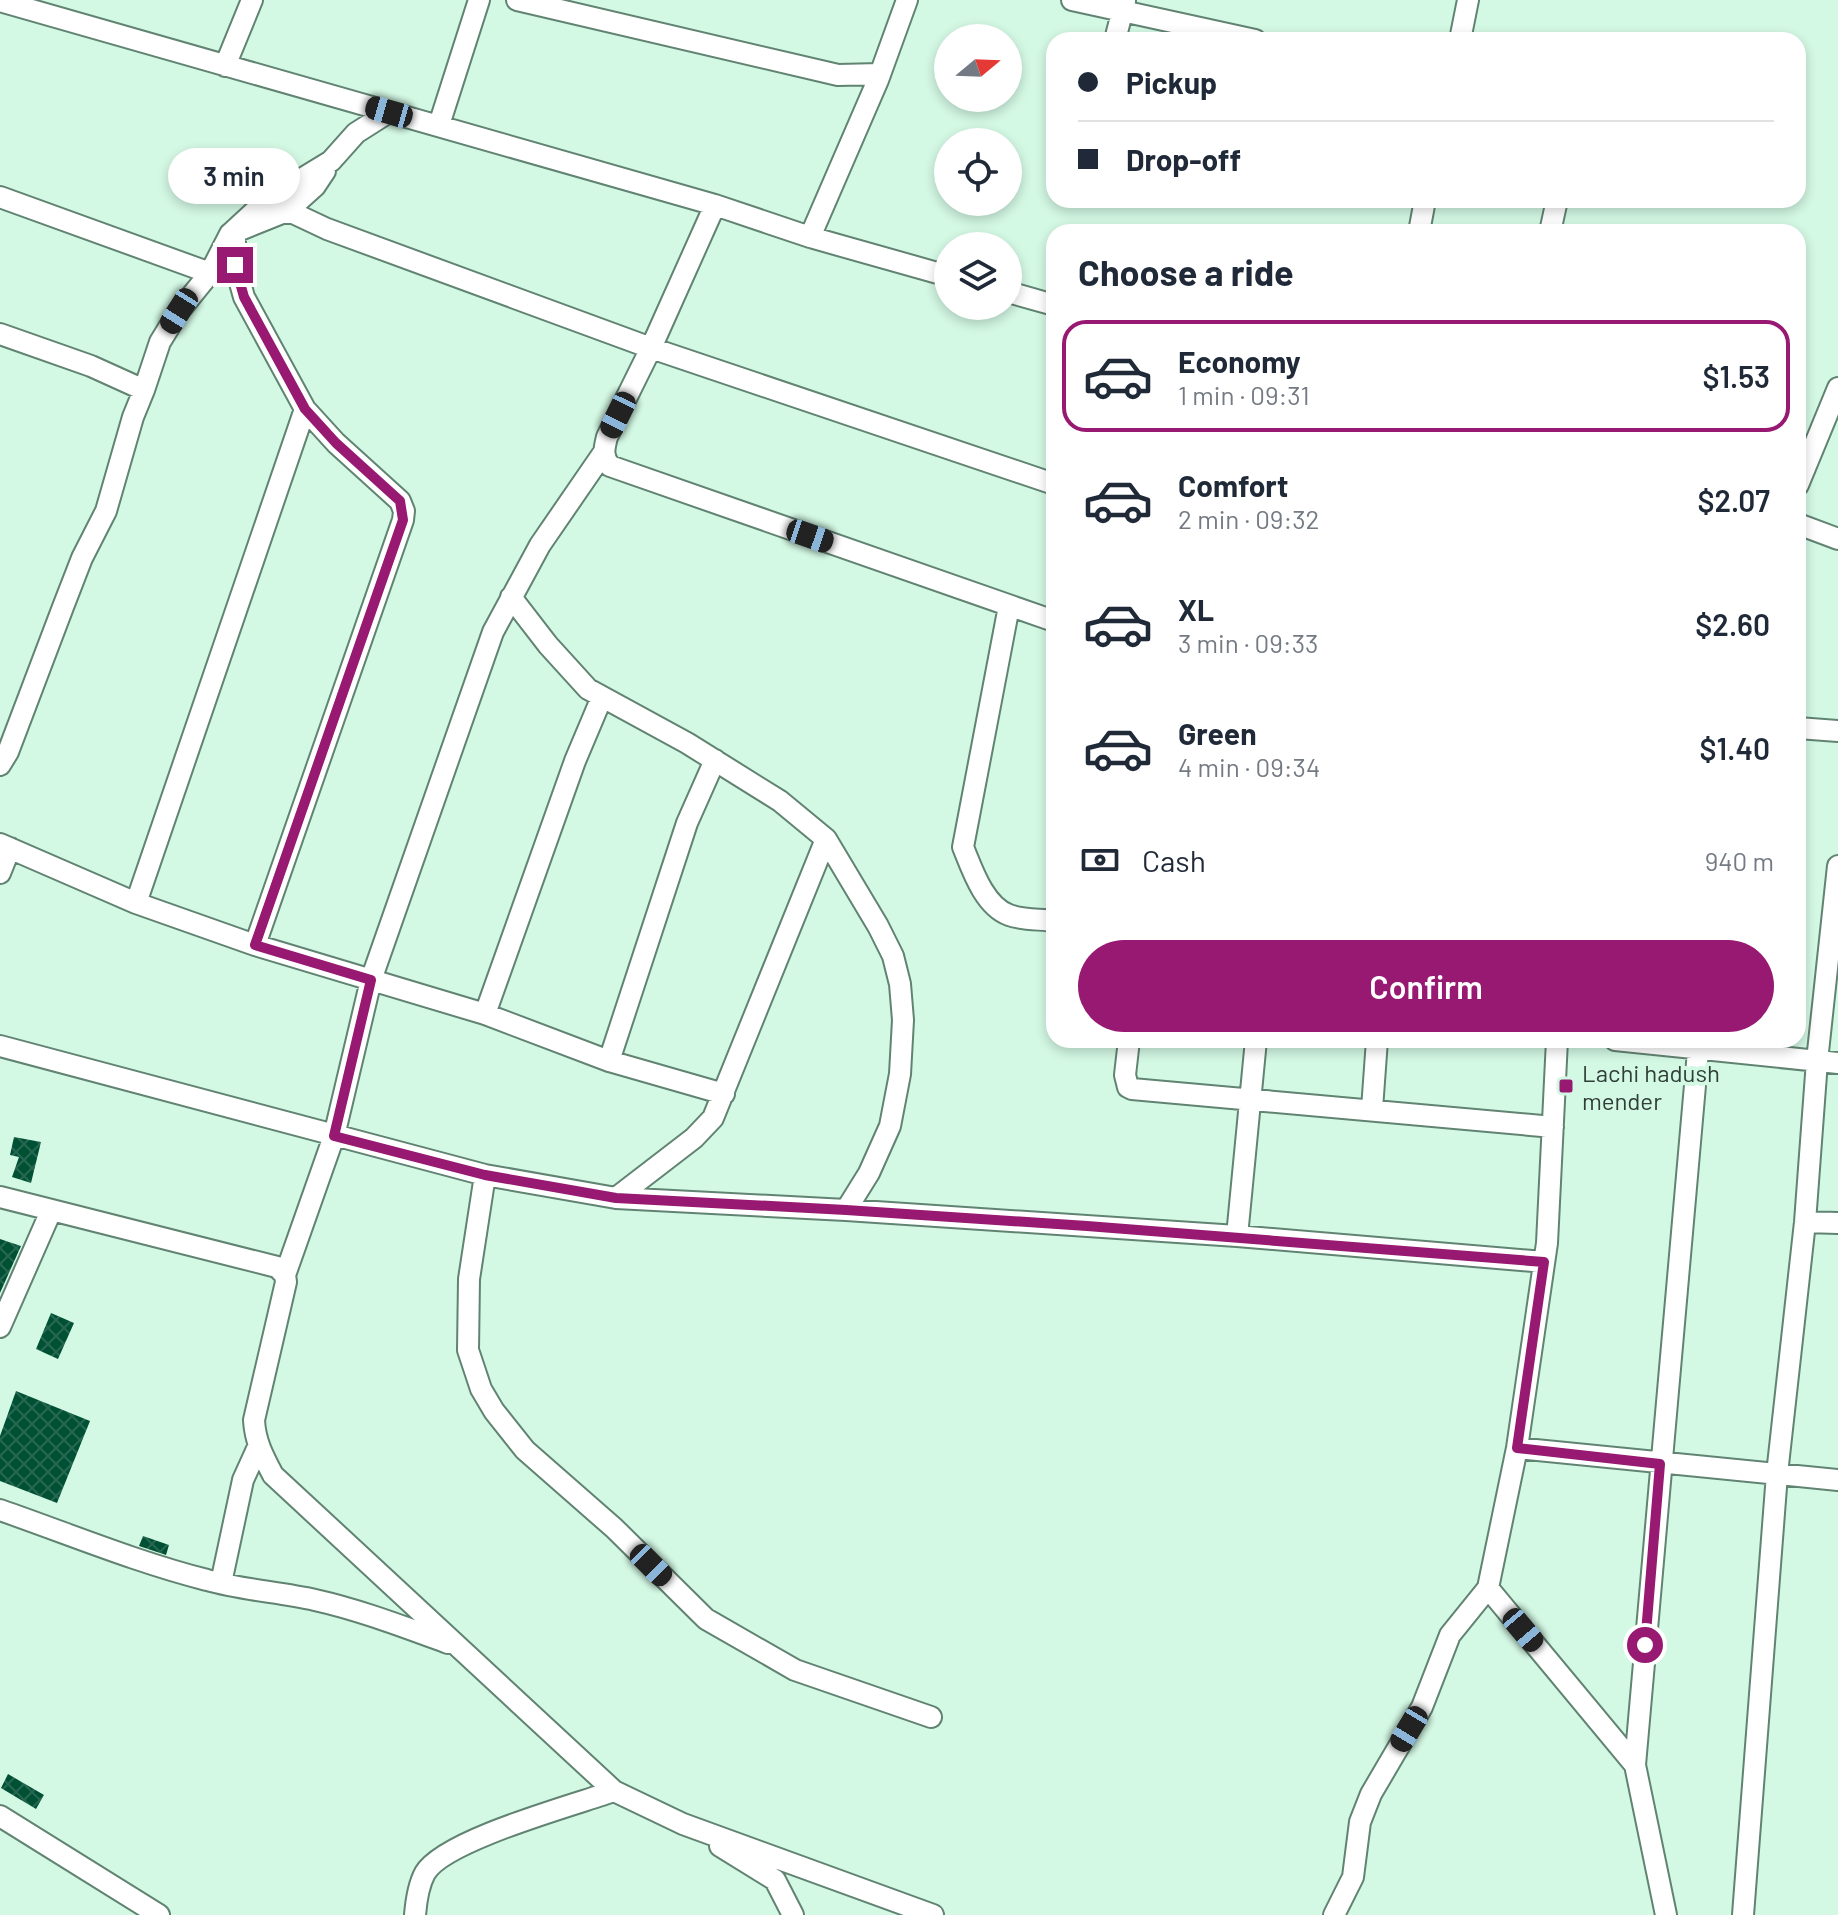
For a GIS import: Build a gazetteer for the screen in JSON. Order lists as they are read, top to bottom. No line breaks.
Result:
{"places":{"transit":["Lachi hadush mender"]},"north":"right","page":{"banner":["Pickup","Drop-off"],"bubble":"3 min","heading":"Choose a ride","list":[{"name":"Economy","note":"1 min · 09:31","value":"$1.53"},{"name":"Comfort","note":"2 min · 09:32","value":"$2.07"},{"name":"XL","note":"3 min · 09:33","value":"$2.60"},{"name":"Green","note":"4 min · 09:34","value":"$1.40"}],"pay":["Cash","940 m"],"buttons":"Confirm"}}
